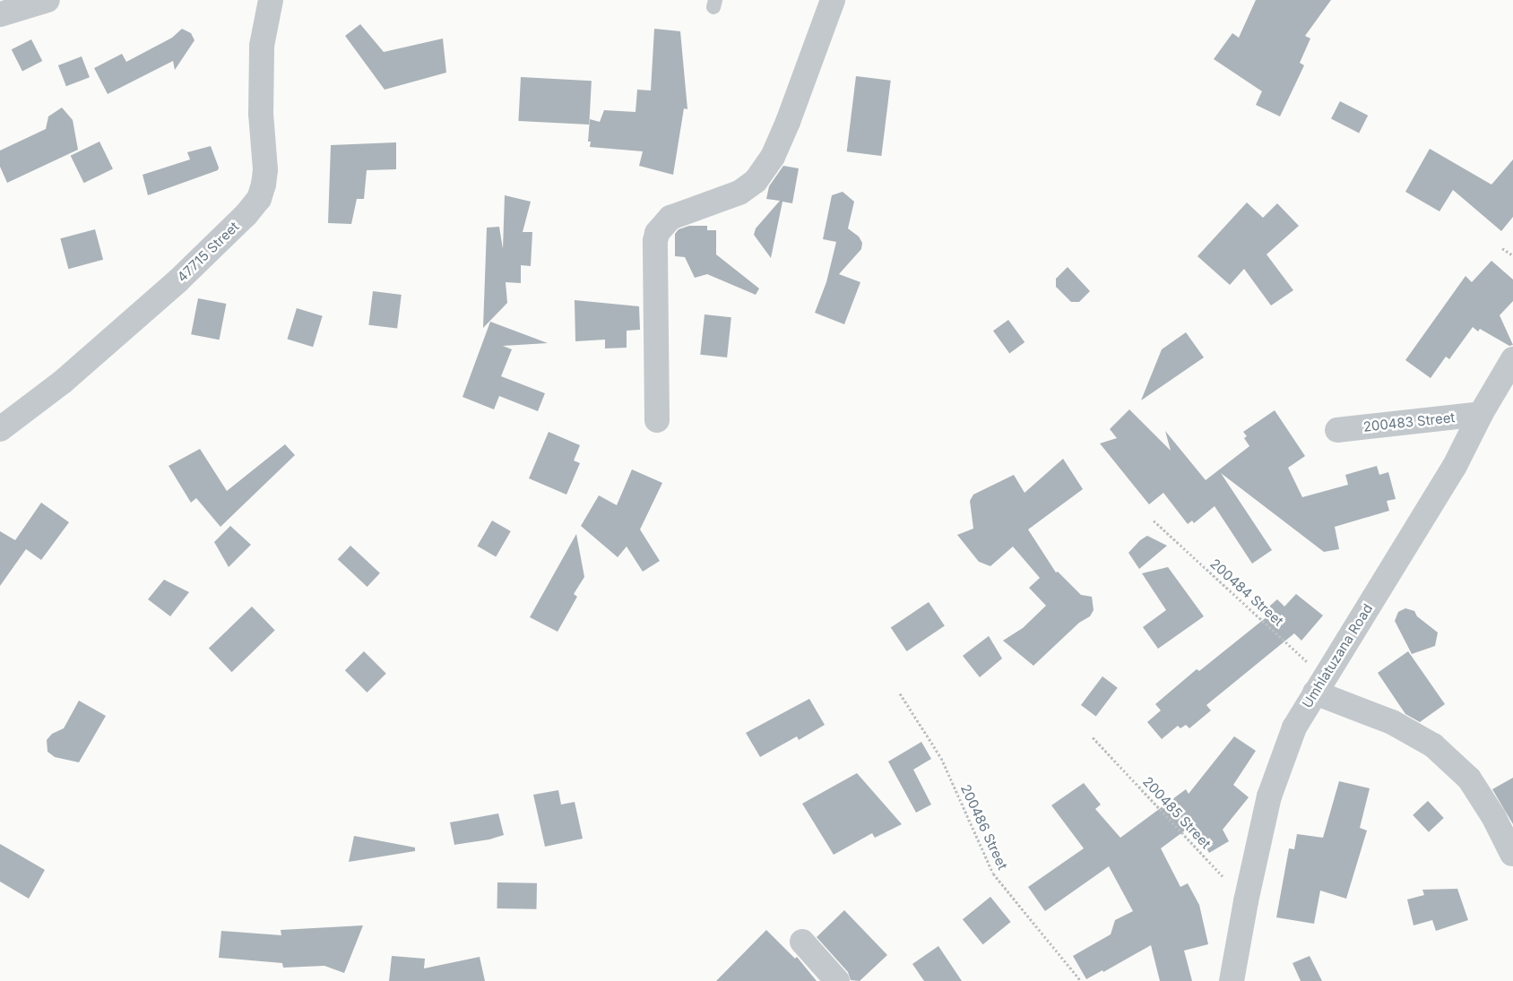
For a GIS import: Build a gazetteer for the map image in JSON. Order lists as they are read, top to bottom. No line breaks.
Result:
{"streets":{"street":["47715 Street","200483 Street","Umhlatuzana Road"],"path":["200484 Street","200485 Street","200486 Street"]},"crossings":[["200483 Street","Umhlatuzana Road"],["200484 Street","Umhlatuzana Road"],["Umhlatuzana Road","200485 Street"]]}
